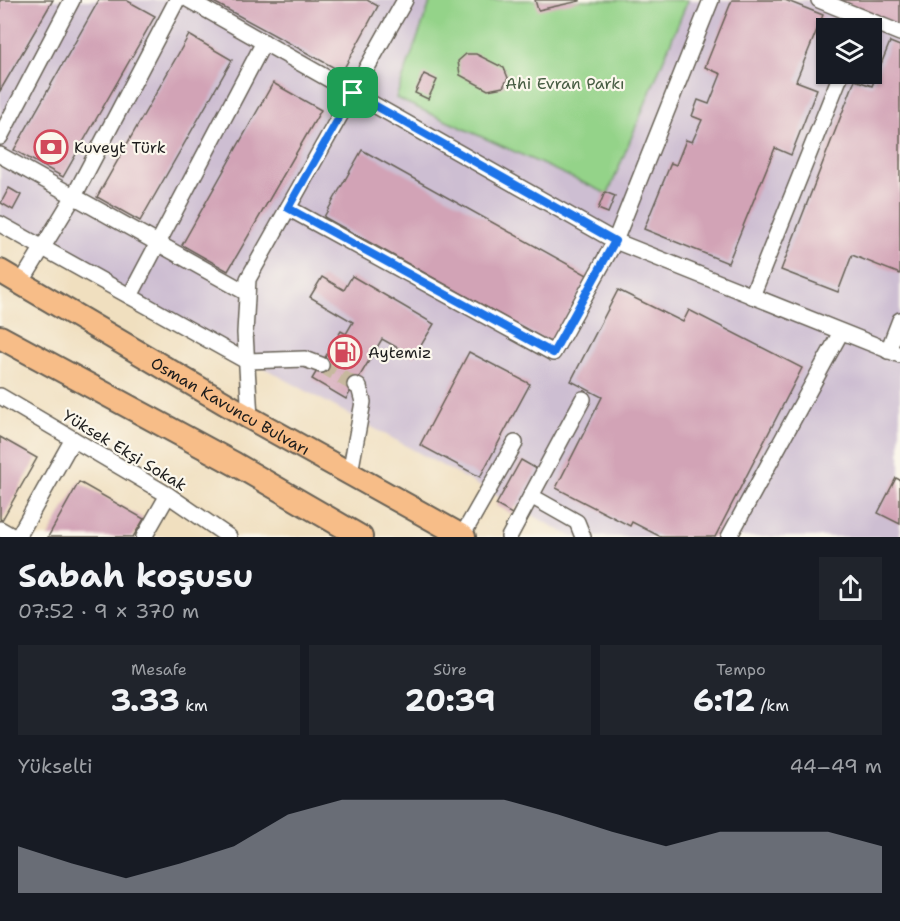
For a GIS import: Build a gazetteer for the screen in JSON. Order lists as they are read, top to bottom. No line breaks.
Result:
{"streets":{"highway":["Osman Kavuncu Bulvarı"],"street":["Yüksek Ekşi Sokak"]},"parks":["Ahi Evran Parkı"],"places":{"bank":["Kuveyt Türk"],"fuel station":["Aytemiz"]},"page":{"heading":["Sabah koşusu","07:52 · 9 × 370 m"],"stats":[["Mesafe","3.33 km"],["Süre","20:39"],["Tempo","6:12 /km"]],"chart":["Yükselti","44–49 m"]}}
